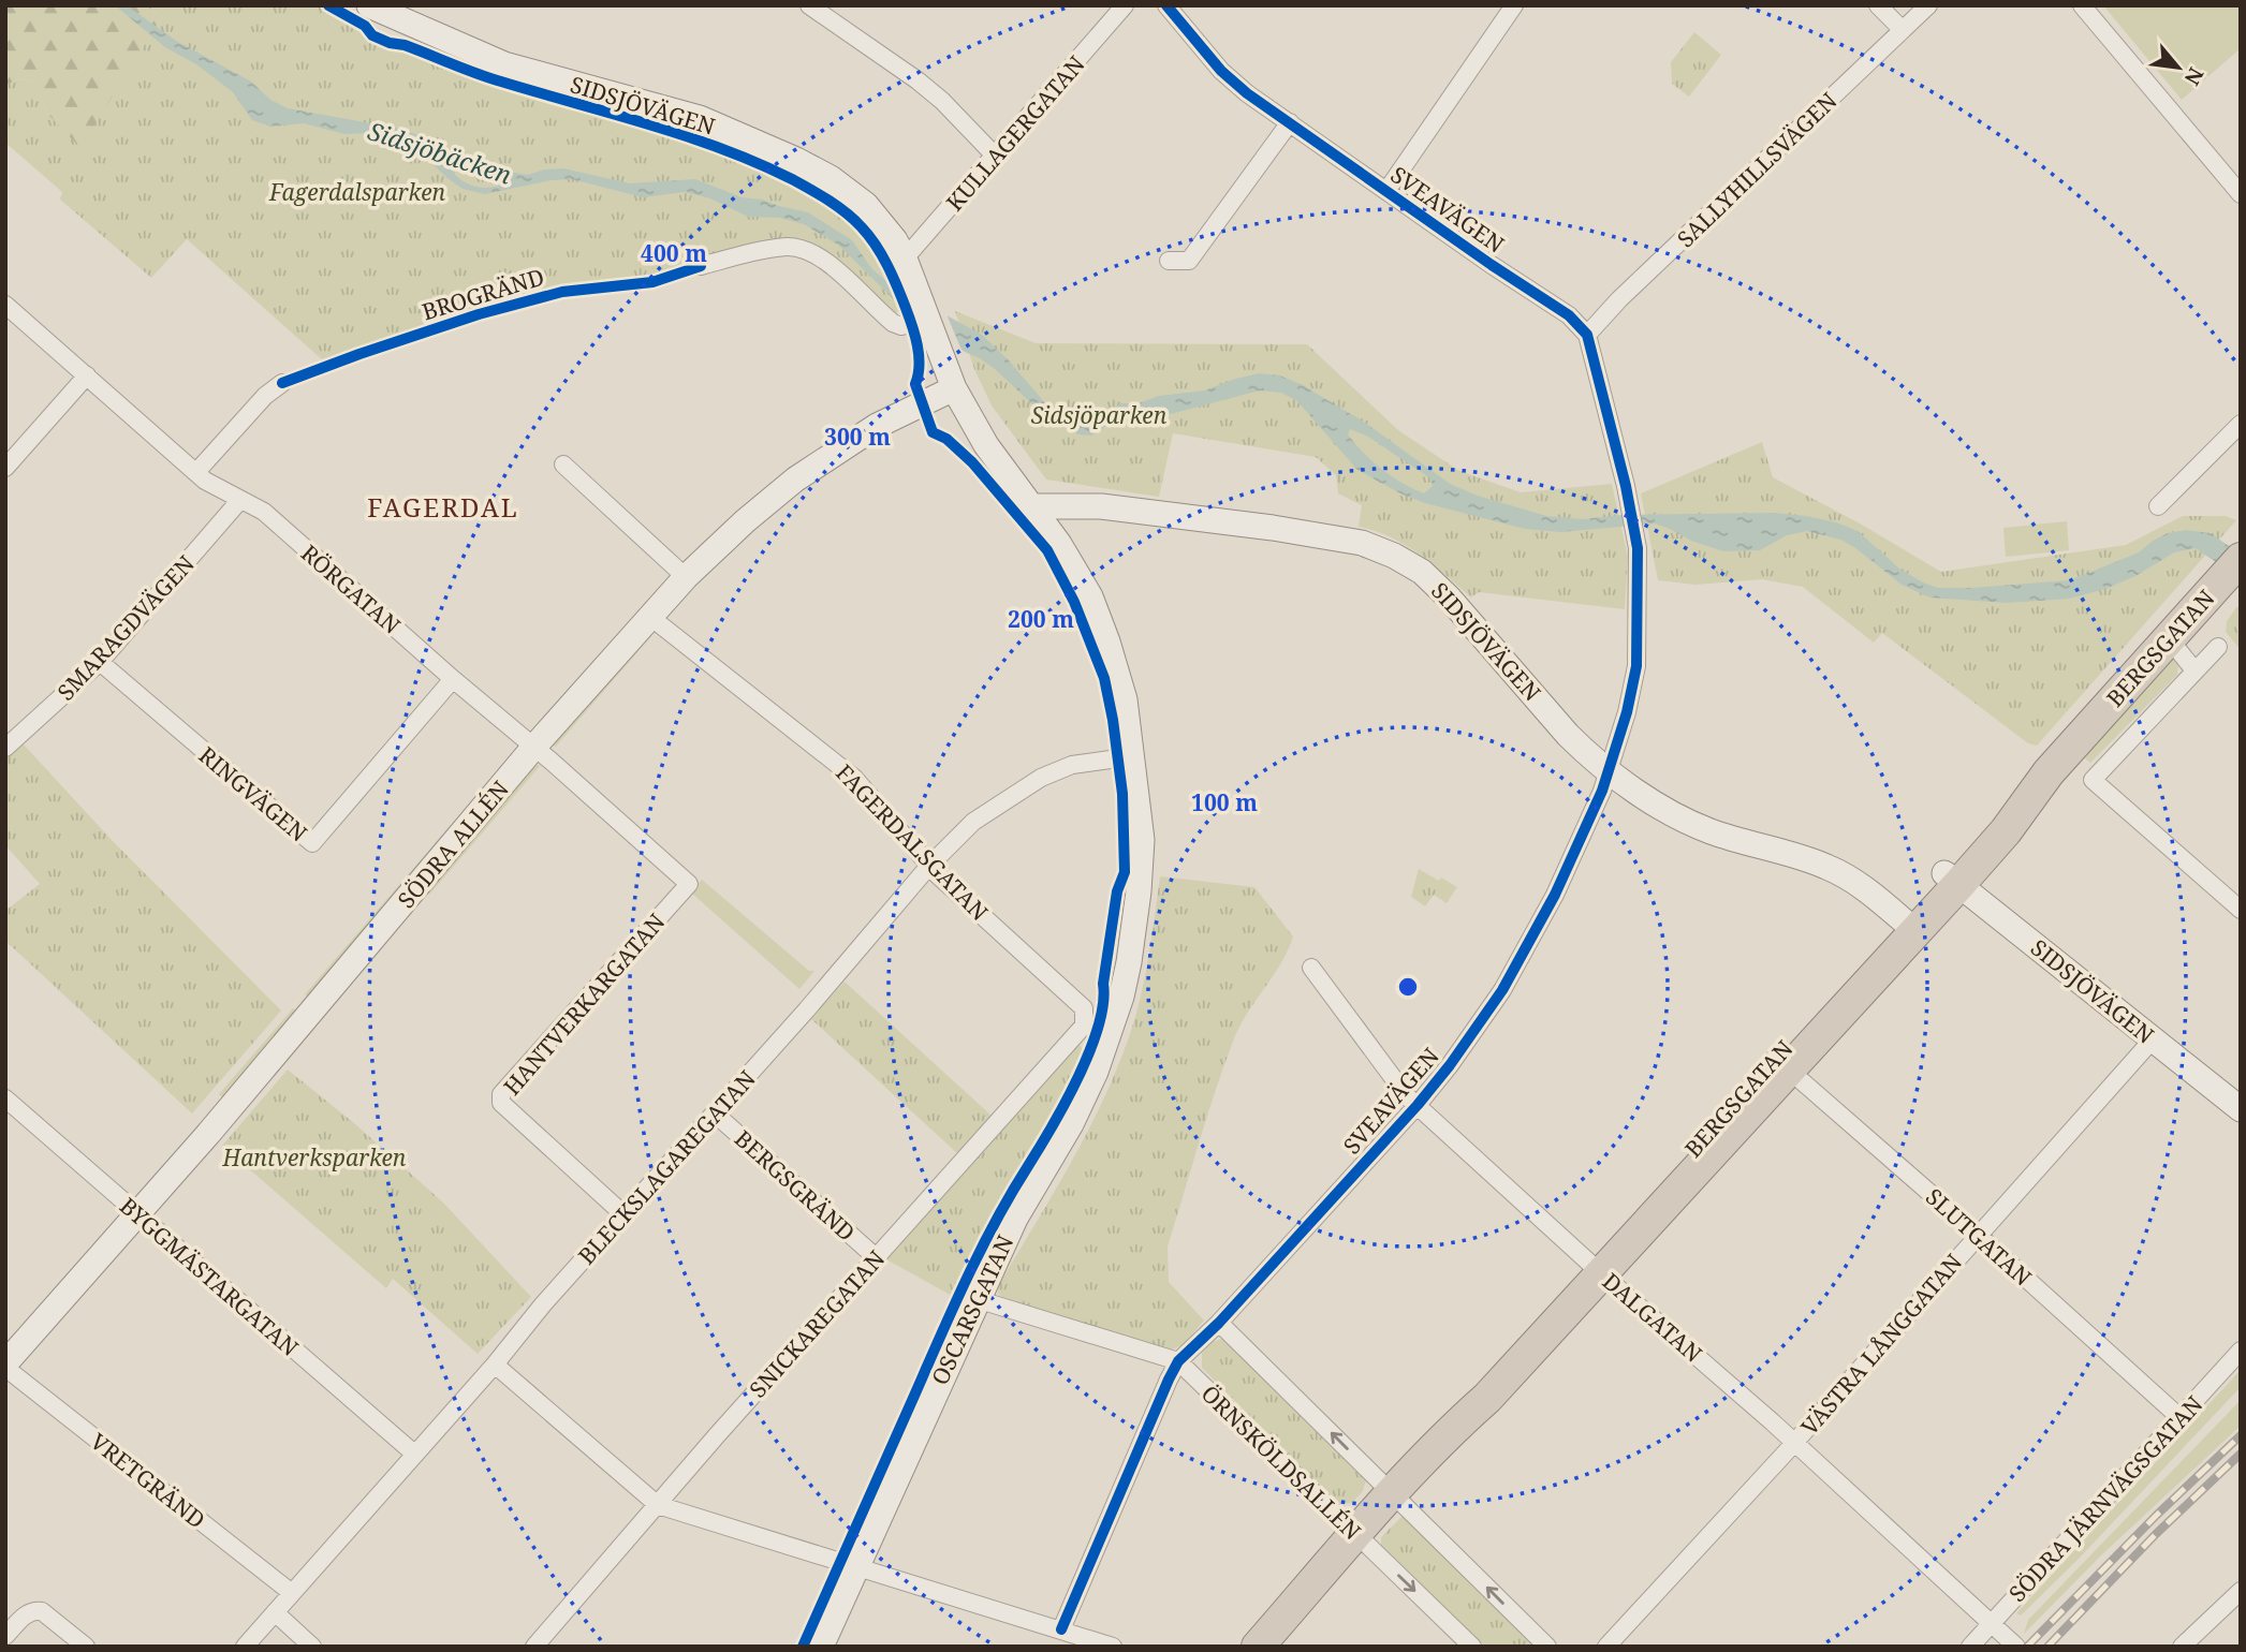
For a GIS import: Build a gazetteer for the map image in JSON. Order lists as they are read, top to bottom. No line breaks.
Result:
{"streets":{"highway":["BERGSGATAN"],"street":["SIDSJÖVÄGEN","KULLAGERGATAN","SALLYHILLSVÄGEN","SVEAVÄGEN","RÖRGATAN","SMARAGDVÄGEN","RINGVÄGEN","FAGERDALSGATAN","SÖDRA ALLÉN","HANTVERKARGATAN","BLECKSLAGAREGATAN","BERGSGRÄND","SLUTGATAN","BYGGMÄSTARGATAN","OSCARSGATAN","DALGATAN","SNICKAREGATAN","VÄSTRA LÅNGGATAN","ÖRNSKÖLDSALLÉN","VRETGRÄND","SÖDRA JÄRNVÄGSGATAN"],"cycle path":["BROGRÄND"]},"crossings":[["SIDSJÖVÄGEN","KULLAGERGATAN"],["SIDSJÖVÄGEN","SVEAVÄGEN"],["SIDSJÖVÄGEN","BERGSGATAN"],["SIDSJÖVÄGEN","SÖDRA ALLÉN"],["SIDSJÖVÄGEN","OSCARSGATAN"],["SIDSJÖVÄGEN","VÄSTRA LÅNGGATAN"],["SALLYHILLSVÄGEN","SVEAVÄGEN"],["SVEAVÄGEN","DALGATAN"],["SVEAVÄGEN","ÖRNSKÖLDSALLÉN"],["RÖRGATAN","SMARAGDVÄGEN"],["RÖRGATAN","RINGVÄGEN"],["RÖRGATAN","SÖDRA ALLÉN"],["RÖRGATAN","HANTVERKARGATAN"],["SMARAGDVÄGEN","RINGVÄGEN"],["BERGSGATAN","SLUTGATAN"],["BERGSGATAN","DALGATAN"],["BERGSGATAN","ÖRNSKÖLDSALLÉN"],["FAGERDALSGATAN","SÖDRA ALLÉN"],["FAGERDALSGATAN","BLECKSLAGAREGATAN"],["FAGERDALSGATAN","SNICKAREGATAN"],["SÖDRA ALLÉN","BYGGMÄSTARGATAN"],["SÖDRA ALLÉN","VRETGRÄND"],["HANTVERKARGATAN","BLECKSLAGAREGATAN"],["BLECKSLAGAREGATAN","BERGSGRÄND"],["BLECKSLAGAREGATAN","BYGGMÄSTARGATAN"],["BLECKSLAGAREGATAN","OSCARSGATAN"],["BLECKSLAGAREGATAN","VRETGRÄND"],["BERGSGRÄND","SNICKAREGATAN"],["SLUTGATAN","VÄSTRA LÅNGGATAN"],["SLUTGATAN","SÖDRA JÄRNVÄGSGATAN"],["OSCARSGATAN","ÖRNSKÖLDSALLÉN"],["DALGATAN","VÄSTRA LÅNGGATAN"],["DALGATAN","SÖDRA JÄRNVÄGSGATAN"]],"districts":["FAGERDAL"],"water":["Sidsjöbäcken"],"parks":["Fagerdalsparken","Sidsjöparken","Hantverksparken"],"north":"bottom right","rings":["400 m","300 m","200 m","100 m"]}
